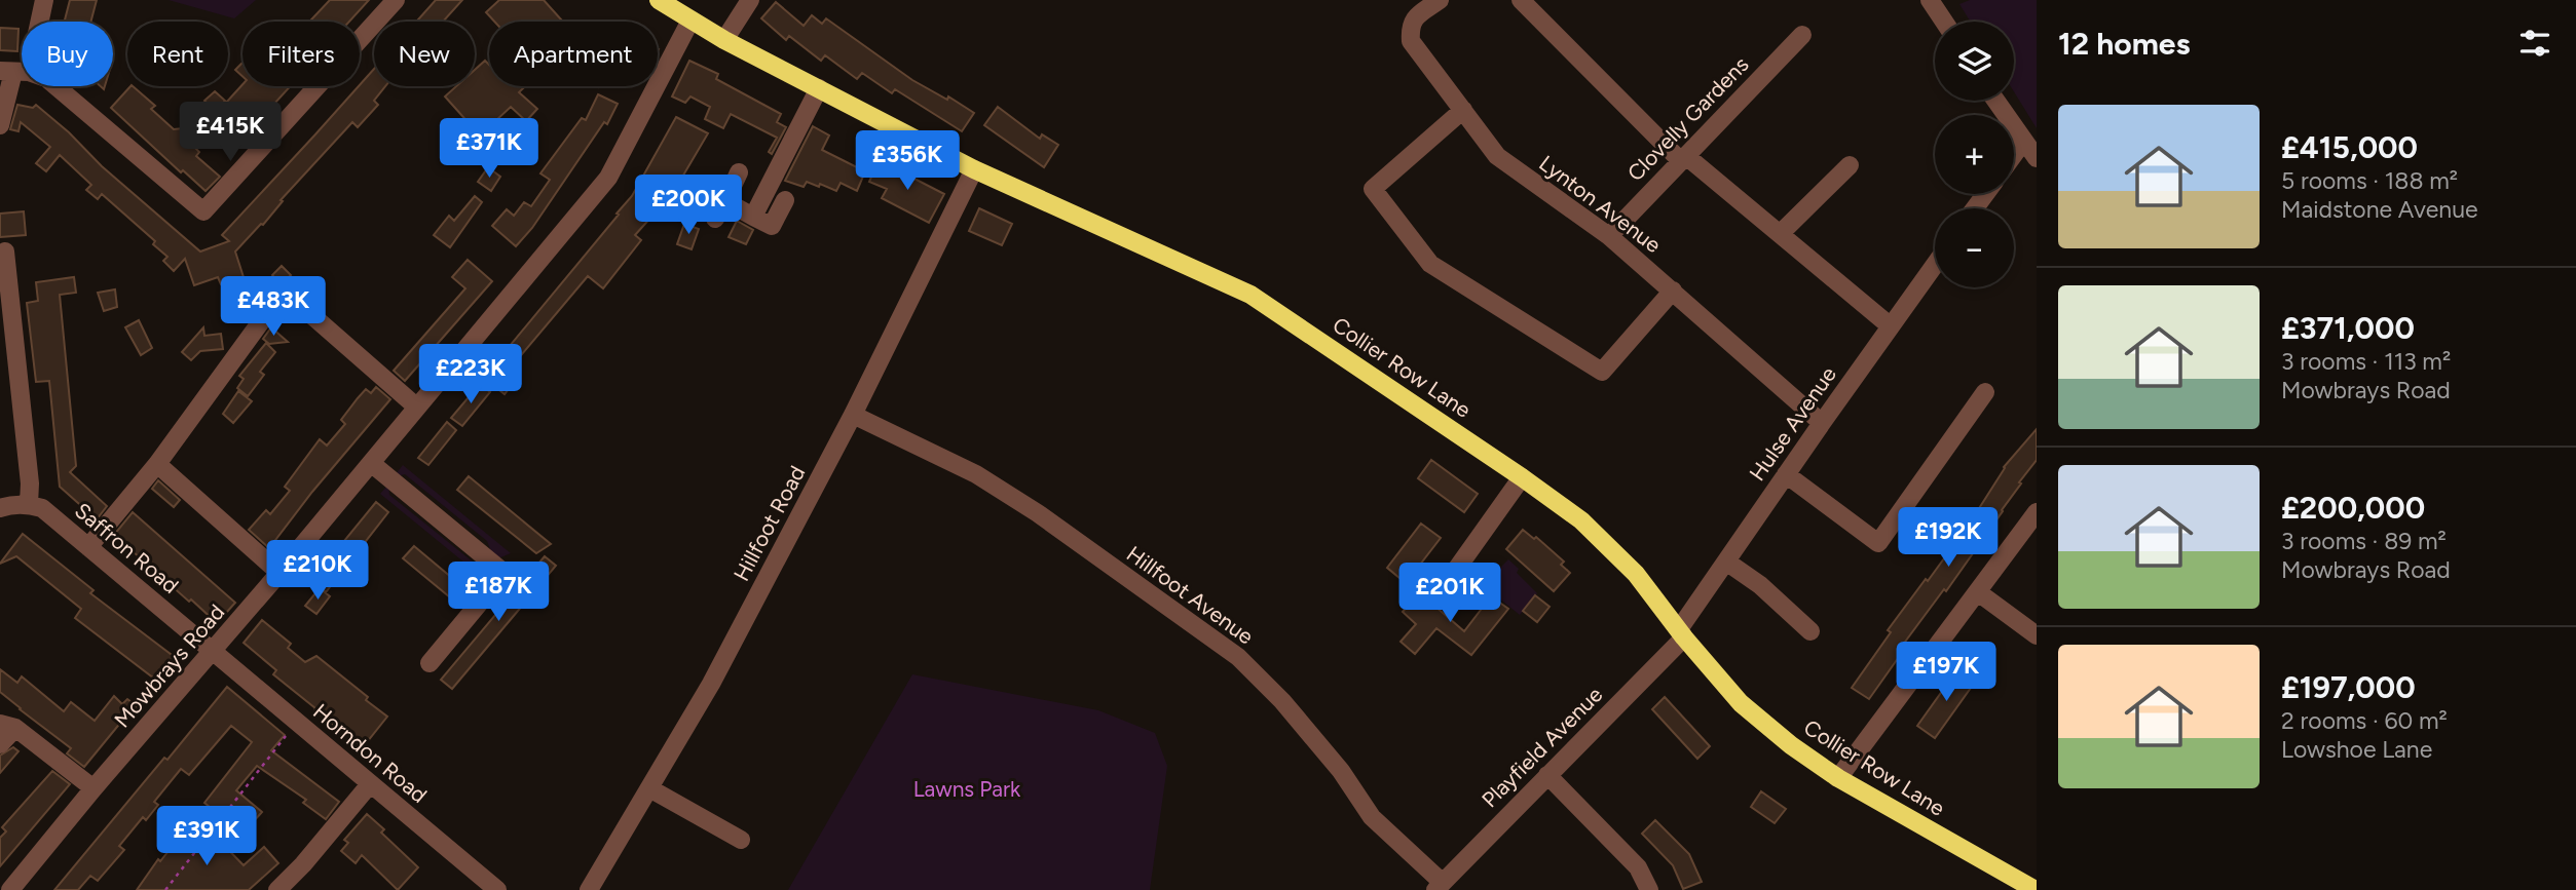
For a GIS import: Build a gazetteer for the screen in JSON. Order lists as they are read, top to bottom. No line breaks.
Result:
{"streets":{"main road":["Collier Row Lane"],"street":["Clovelly Gardens","Lynton Avenue","Hulse Avenue","Hillfoot Road","Saffron Road","Hillfoot Avenue","Mowbrays Road","Playfield Avenue","Horndon Road"]},"crossings":[["Clovelly Gardens","Lynton Avenue"],["Lynton Avenue","Hulse Avenue"],["Collier Row Lane","Hulse Avenue"],["Collier Row Lane","Hillfoot Road"],["Collier Row Lane","Mowbrays Road"],["Collier Row Lane","Playfield Avenue"],["Hulse Avenue","Playfield Avenue"],["Hillfoot Road","Hillfoot Avenue"],["Saffron Road","Mowbrays Road"],["Saffron Road","Horndon Road"],["Hillfoot Avenue","Playfield Avenue"],["Mowbrays Road","Horndon Road"]],"parks":["Lawns Park"],"page":{"heading":"12 homes","map_buttons":["+","−"],"chip":["Buy","Rent","Filters","New","Apartment"],"list":[{"name":"£415,000","note":"5 rooms · 188 m² · Maidstone Avenue"},{"name":"£371,000","note":"3 rooms · 113 m² · Mowbrays Road"},{"name":"£200,000","note":"3 rooms · 89 m² · Mowbrays Road"},{"name":"£197,000","note":"2 rooms · 60 m² · Lowshoe Lane"}],"price":["£415K","£371K","£356K","£200K","£483K","£223K","£192K","£210K","£187K","£201K","£197K","£391K"]}}
